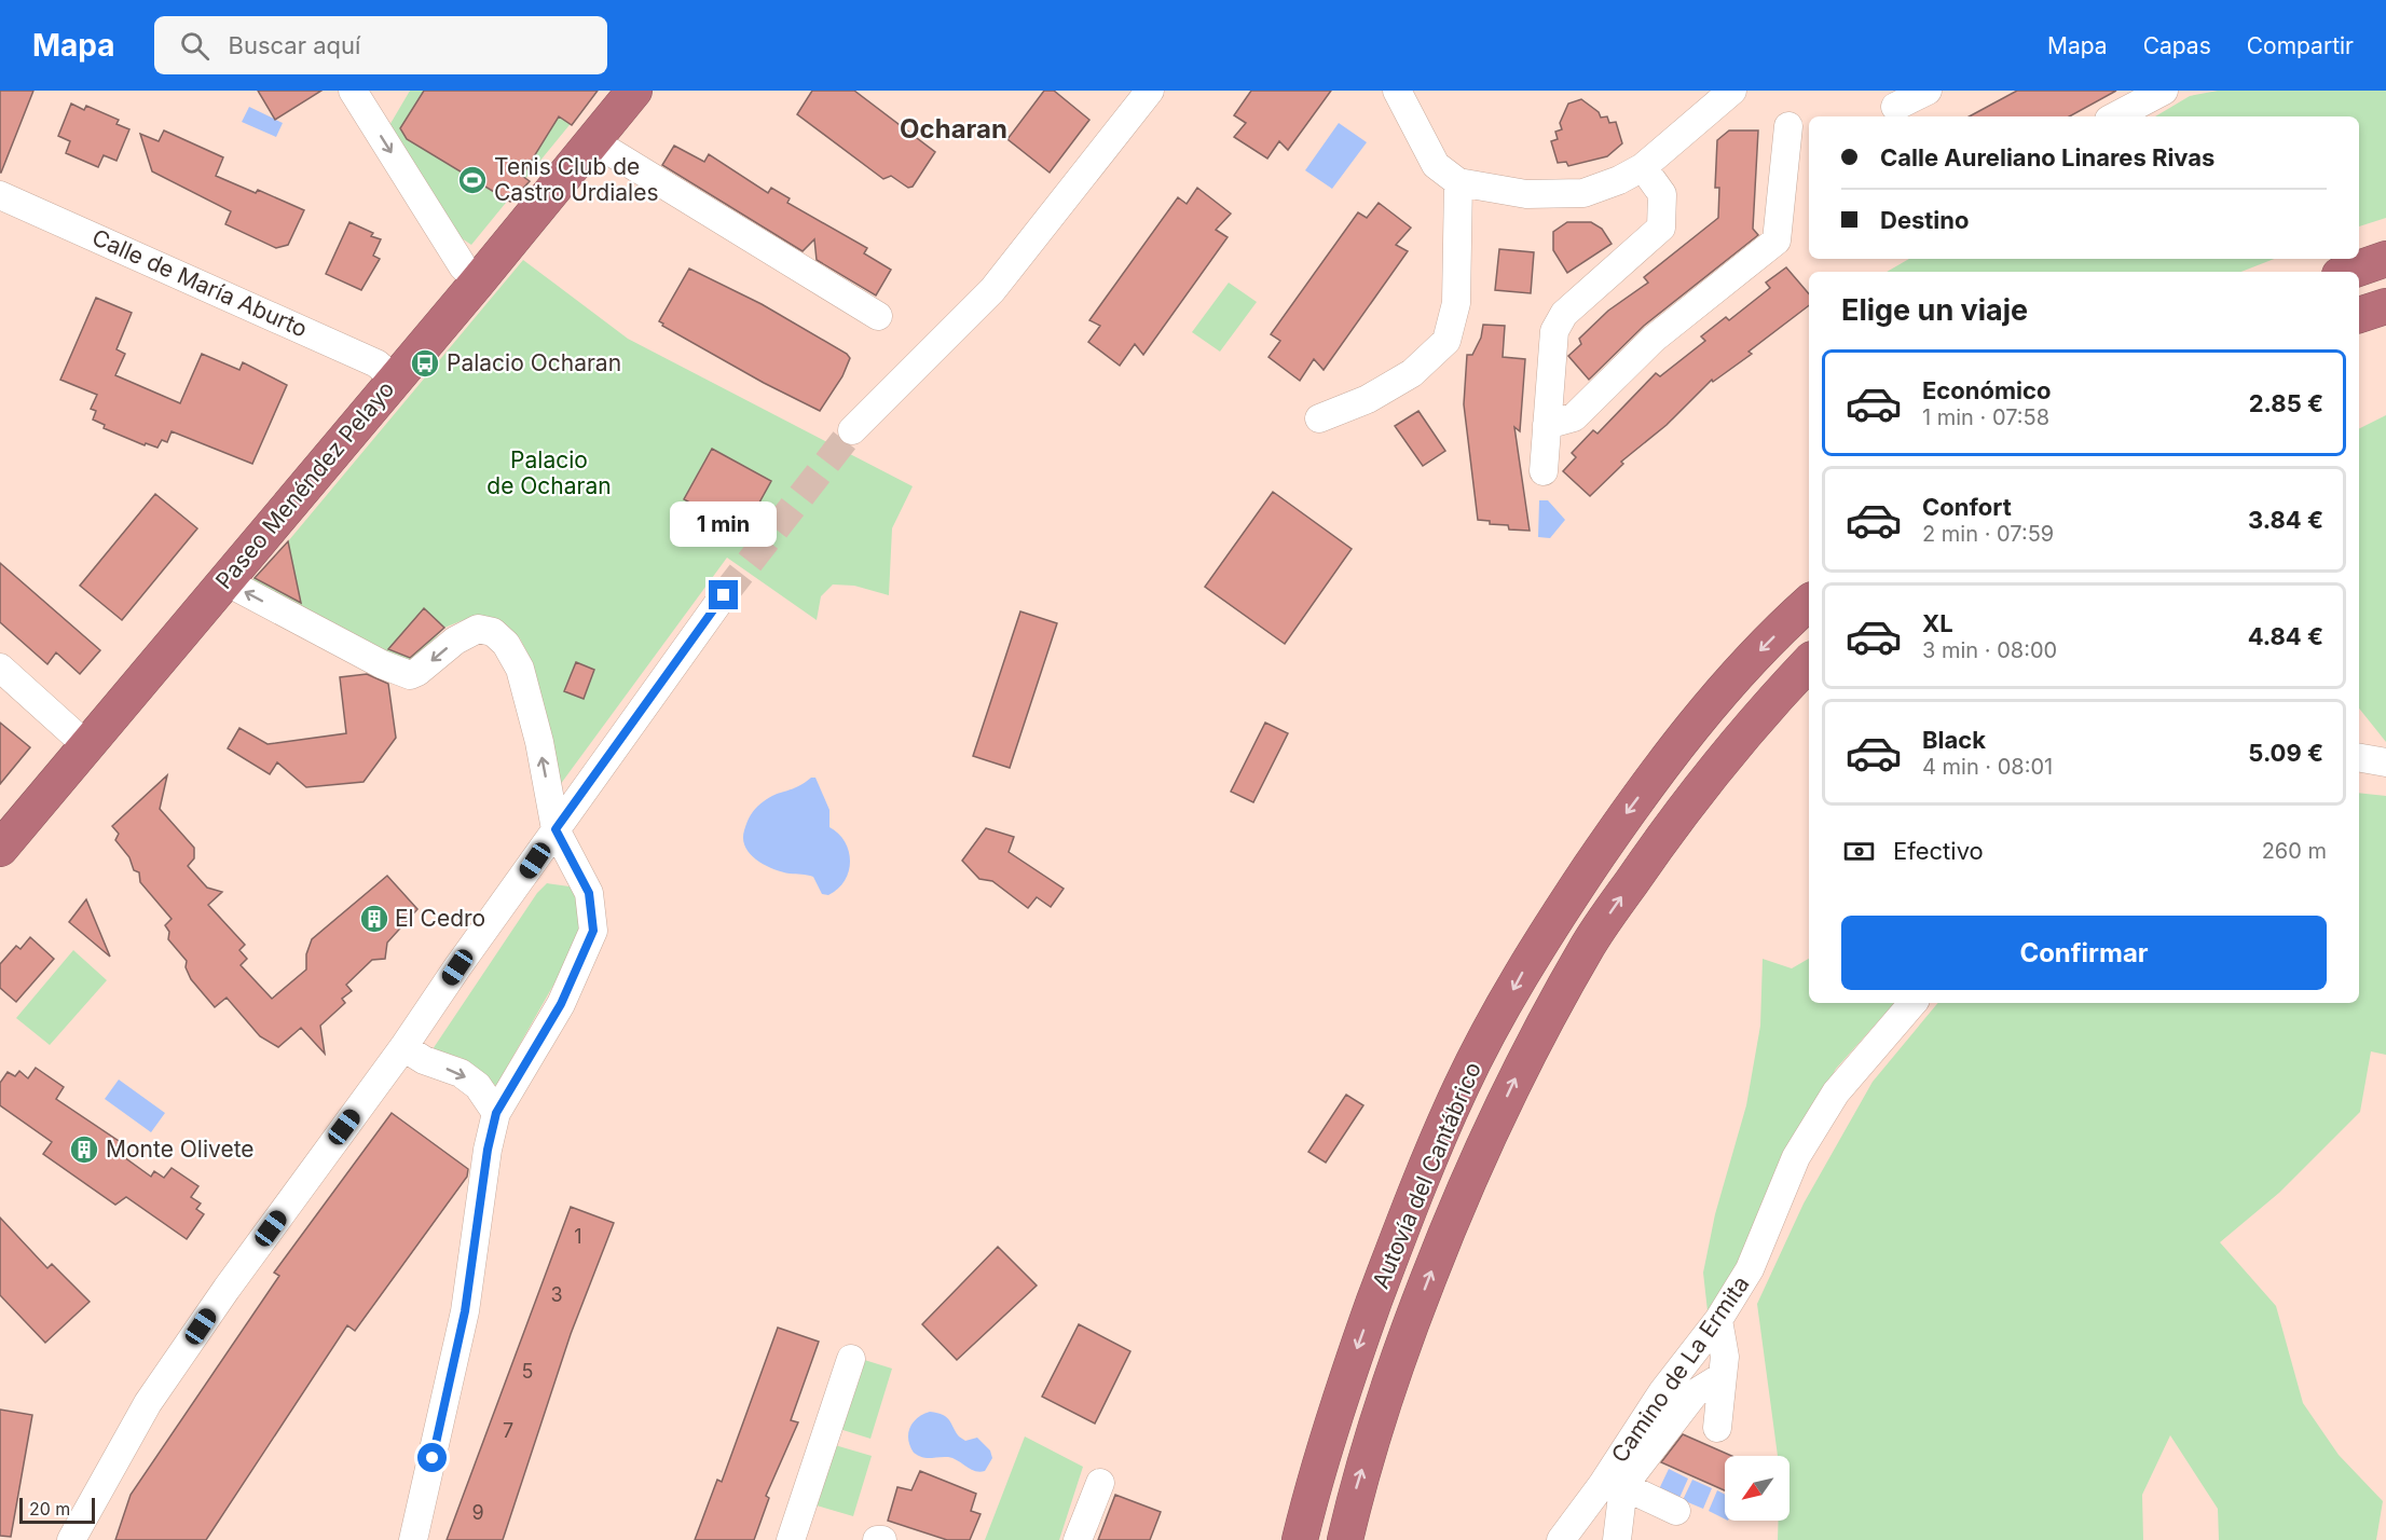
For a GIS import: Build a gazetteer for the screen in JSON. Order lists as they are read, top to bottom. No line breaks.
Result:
{"streets":{"highway":["Paseo Menéndez Pelayo","Autovía del Cantábrico"],"street":["Calle de María Aburto","Camino de La Ermita"]},"crossings":[["Calle de María Aburto","Paseo Menéndez Pelayo"]],"districts":["Ocharan"],"parks":["Palacio de Ocharan"],"places":{"sports":["Tenis Club de Castro Urdiales"],"bus stop":["Palacio Ocharan"],"building":["El Cedro","Monte Olivete"]},"house_numbers":["1","3","5","7","9"],"scale_bar":"20 m","north":"bottom left","page":{"header":"Mapa","search":"Buscar aquí","nav":["Mapa","Capas","Compartir"],"banner":["Calle Aureliano Linares Rivas","Destino"],"heading":"Elige un viaje","list":[{"name":"Económico","note":"1 min · 07:58","value":"2.85 €"},{"name":"Confort","note":"2 min · 07:59","value":"3.84 €"},{"name":"XL","note":"3 min · 08:00","value":"4.84 €"},{"name":"Black","note":"4 min · 08:01","value":"5.09 €"}],"bubble":"1 min","pay":["Efectivo","260 m"],"buttons":"Confirmar","scale":"20 m"}}
